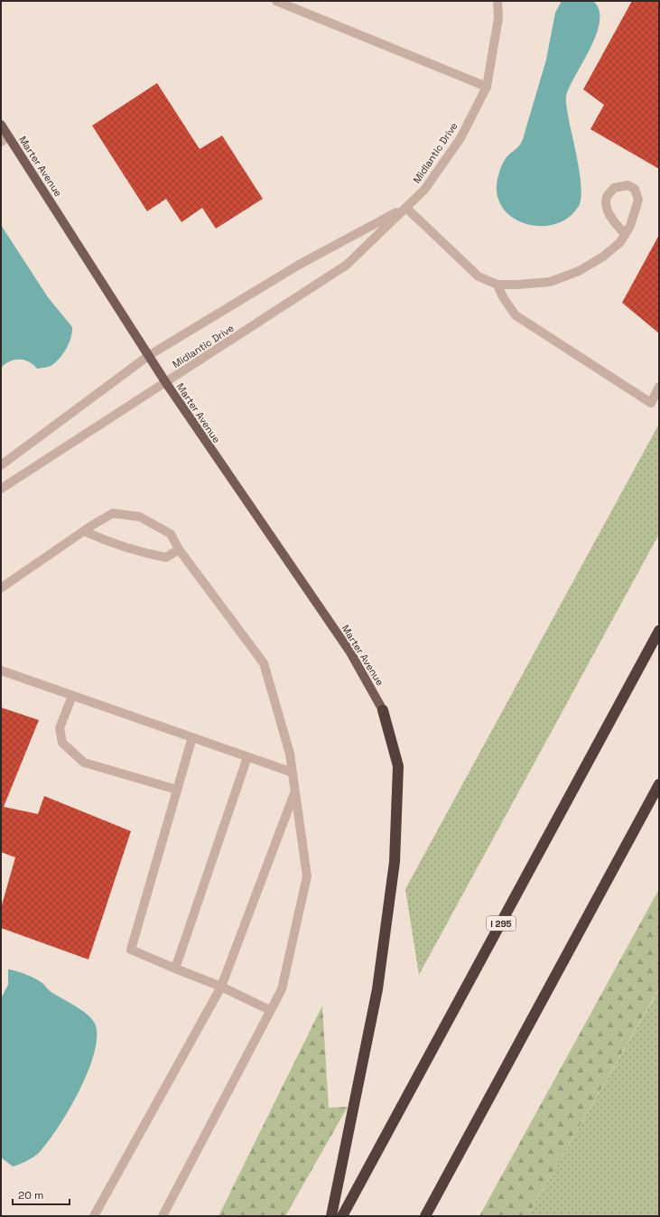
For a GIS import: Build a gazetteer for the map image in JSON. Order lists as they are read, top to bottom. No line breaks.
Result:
{"streets":{"highway":["I 295"],"main road":["Marter Avenue"],"street":["Midlantic Drive"]},"crossings":[["Midlantic Drive","Marter Avenue"]],"scale_bar":"20 m"}
